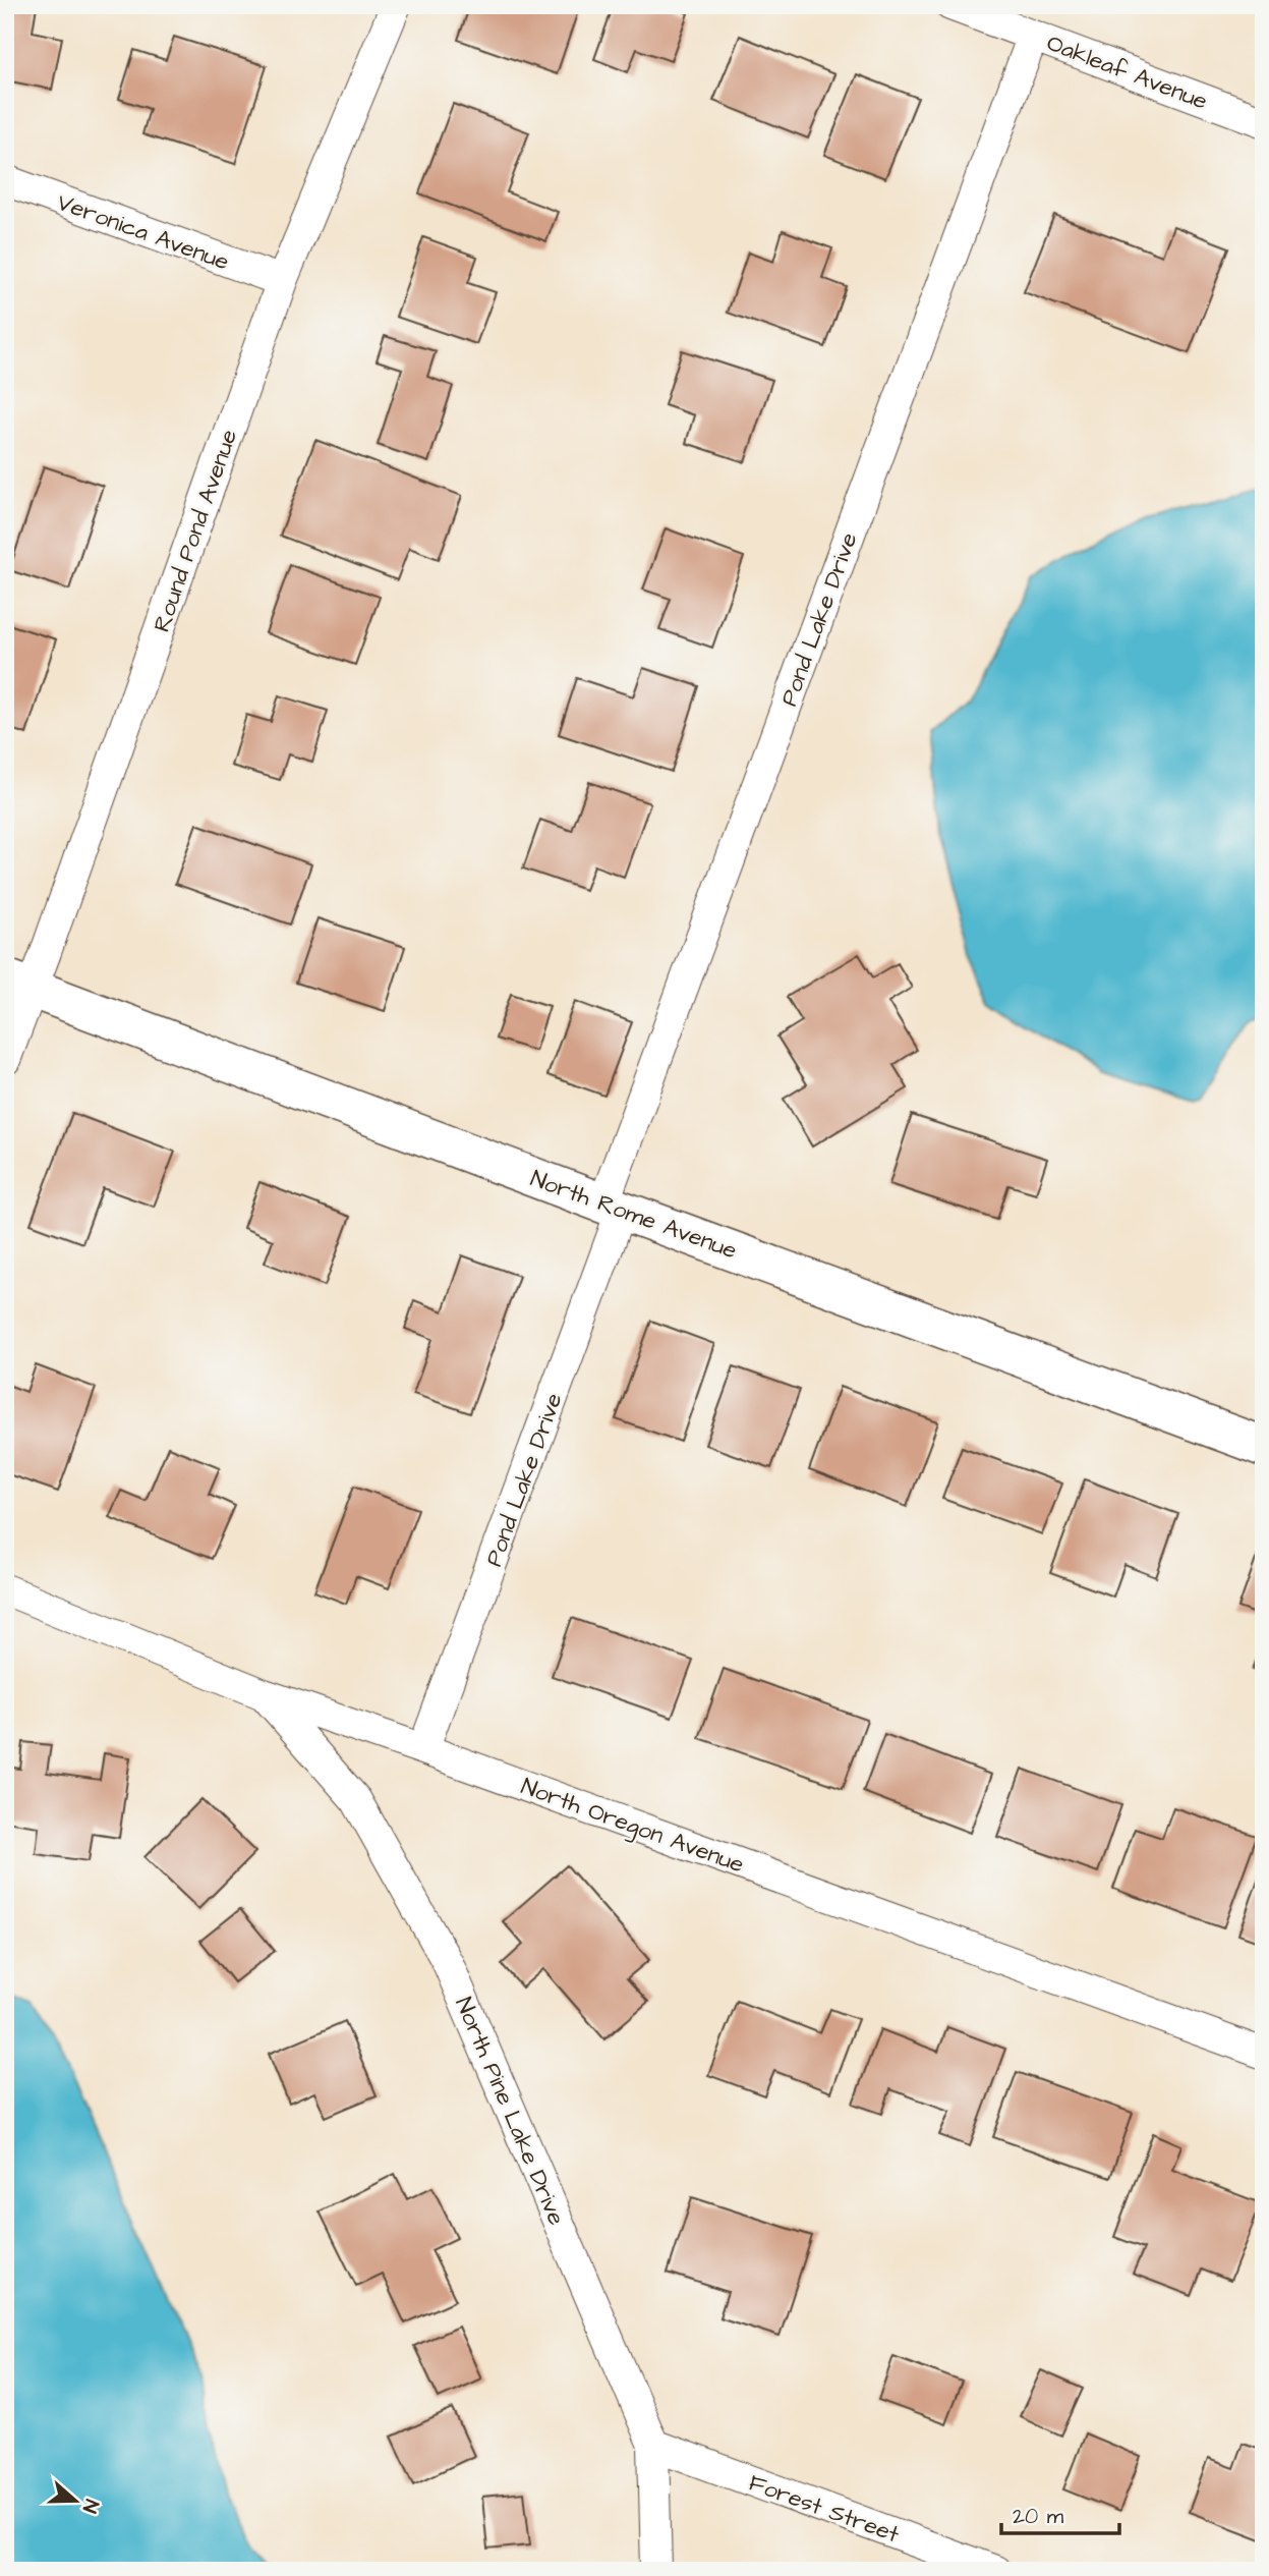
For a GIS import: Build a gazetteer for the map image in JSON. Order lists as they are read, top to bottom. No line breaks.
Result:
{"streets":{"street":["Oakleaf Avenue","Veronica Avenue","Round Pond Avenue","Pond Lake Drive","North Rome Avenue","North Oregon Avenue","North Pine Lake Drive","Forest Street"]},"crossings":[["Oakleaf Avenue","Pond Lake Drive"],["Veronica Avenue","Round Pond Avenue"],["Round Pond Avenue","North Rome Avenue"],["Pond Lake Drive","North Rome Avenue"],["Pond Lake Drive","North Oregon Avenue"],["North Oregon Avenue","North Pine Lake Drive"],["North Pine Lake Drive","Forest Street"]],"scale_bar":"20 m","north":"right"}
